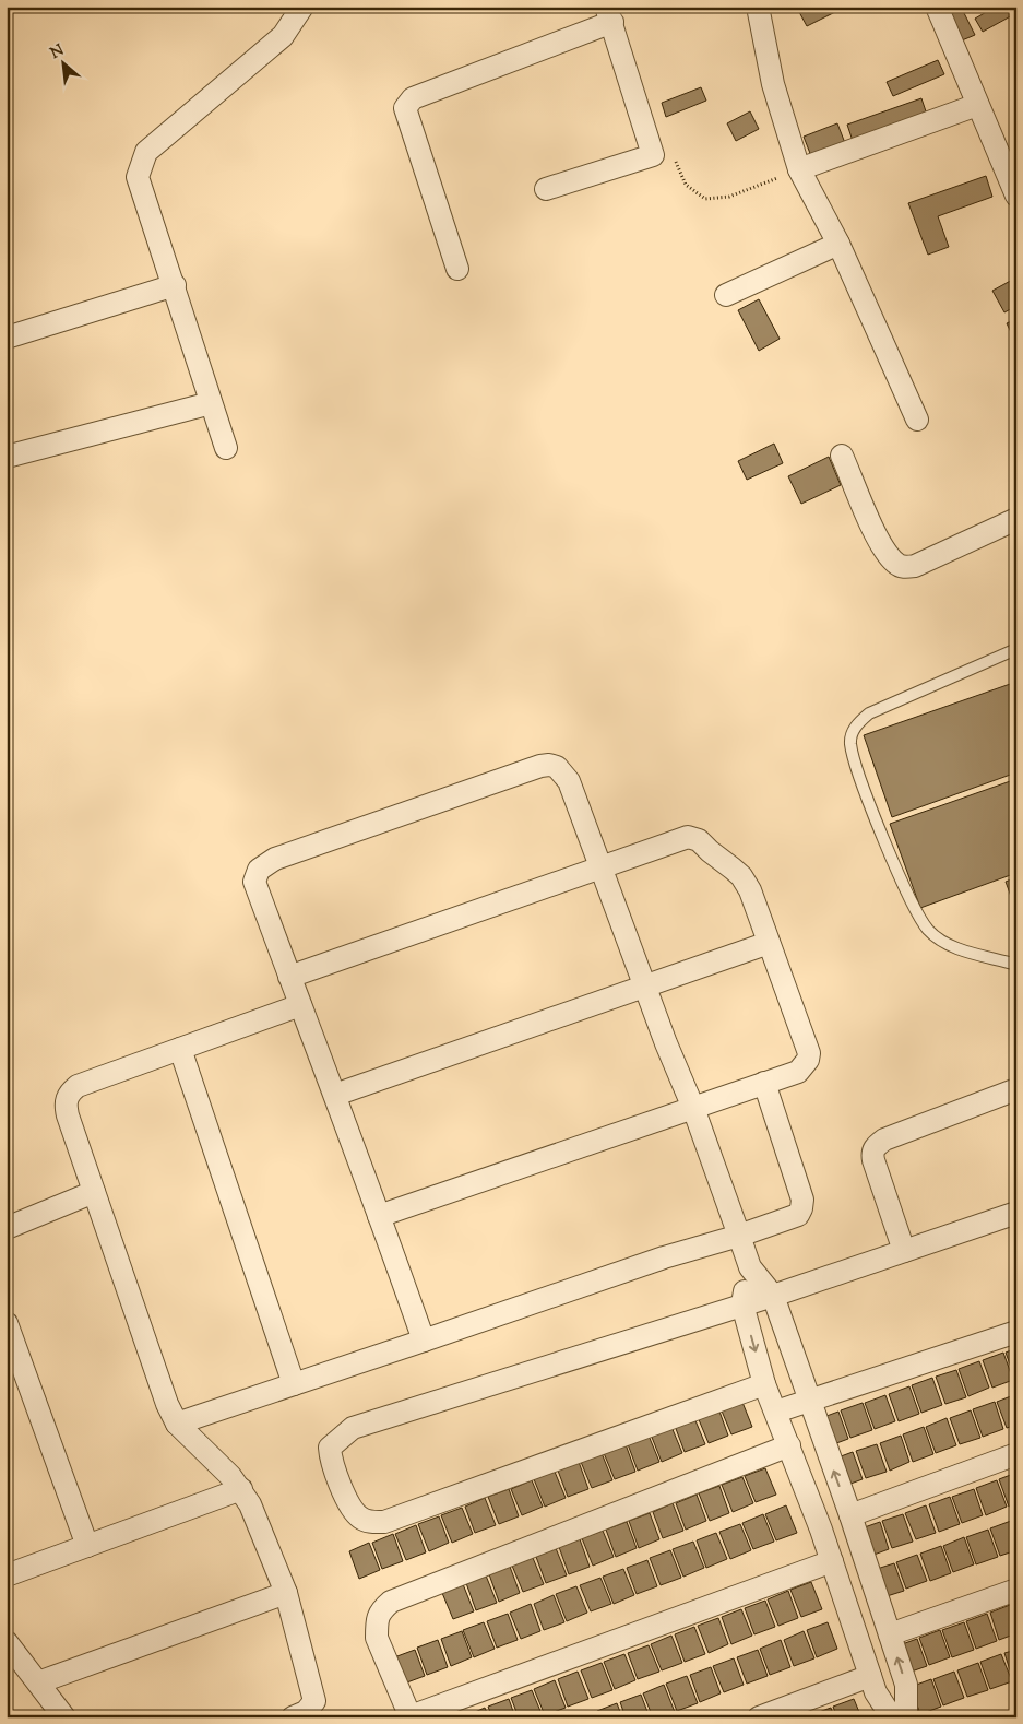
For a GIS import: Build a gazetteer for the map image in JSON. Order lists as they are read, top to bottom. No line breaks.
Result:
{"north":"top left"}
